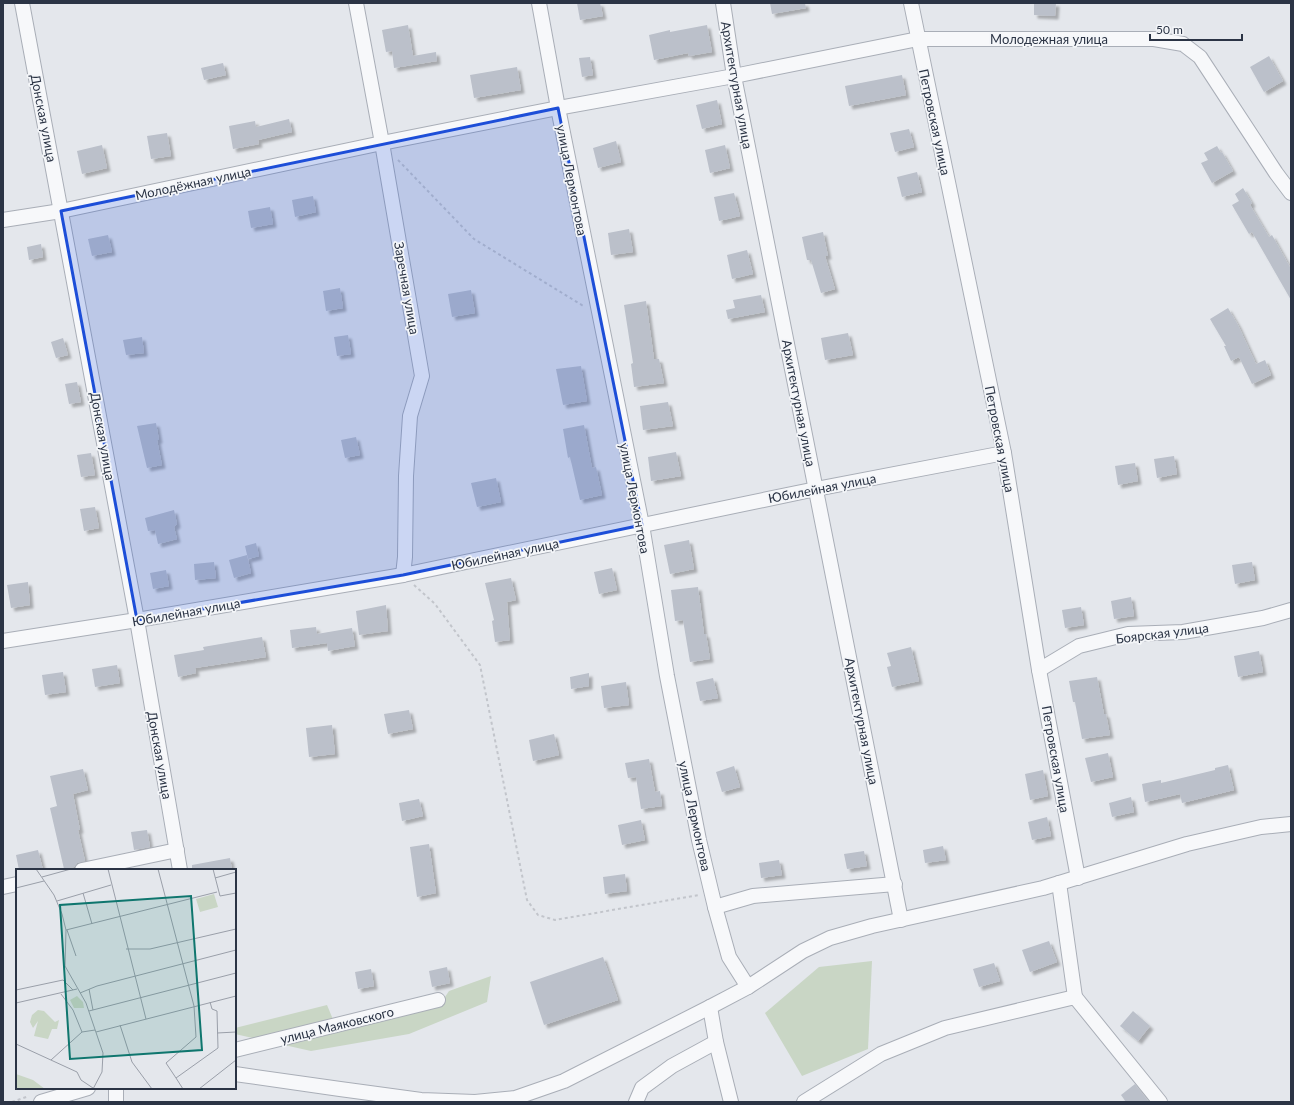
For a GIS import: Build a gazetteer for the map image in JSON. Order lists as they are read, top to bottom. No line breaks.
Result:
{"streets":{"street":["Молодежная улица","Архитектурная улица","Донская улица","Петровская улица","улица Лермонтова","Молодёжная улица","Заречная улица","Юбилейная улица","Боярская улица","улица Маяковского"]},"crossings":[["Молодежная улица","Архитектурная улица"],["Молодежная улица","Петровская улица"],["Молодежная улица","улица Лермонтова"],["Молодежная улица","Молодёжная улица"],["Архитектурная улица","Юбилейная улица"],["Донская улица","Молодёжная улица"],["Донская улица","Юбилейная улица"],["Петровская улица","Юбилейная улица"],["Петровская улица","Боярская улица"],["улица Лермонтова","Молодёжная улица"],["улица Лермонтова","Юбилейная улица"],["Молодёжная улица","Заречная улица"],["Заречная улица","Юбилейная улица"]],"scale_bar":"50 m"}
